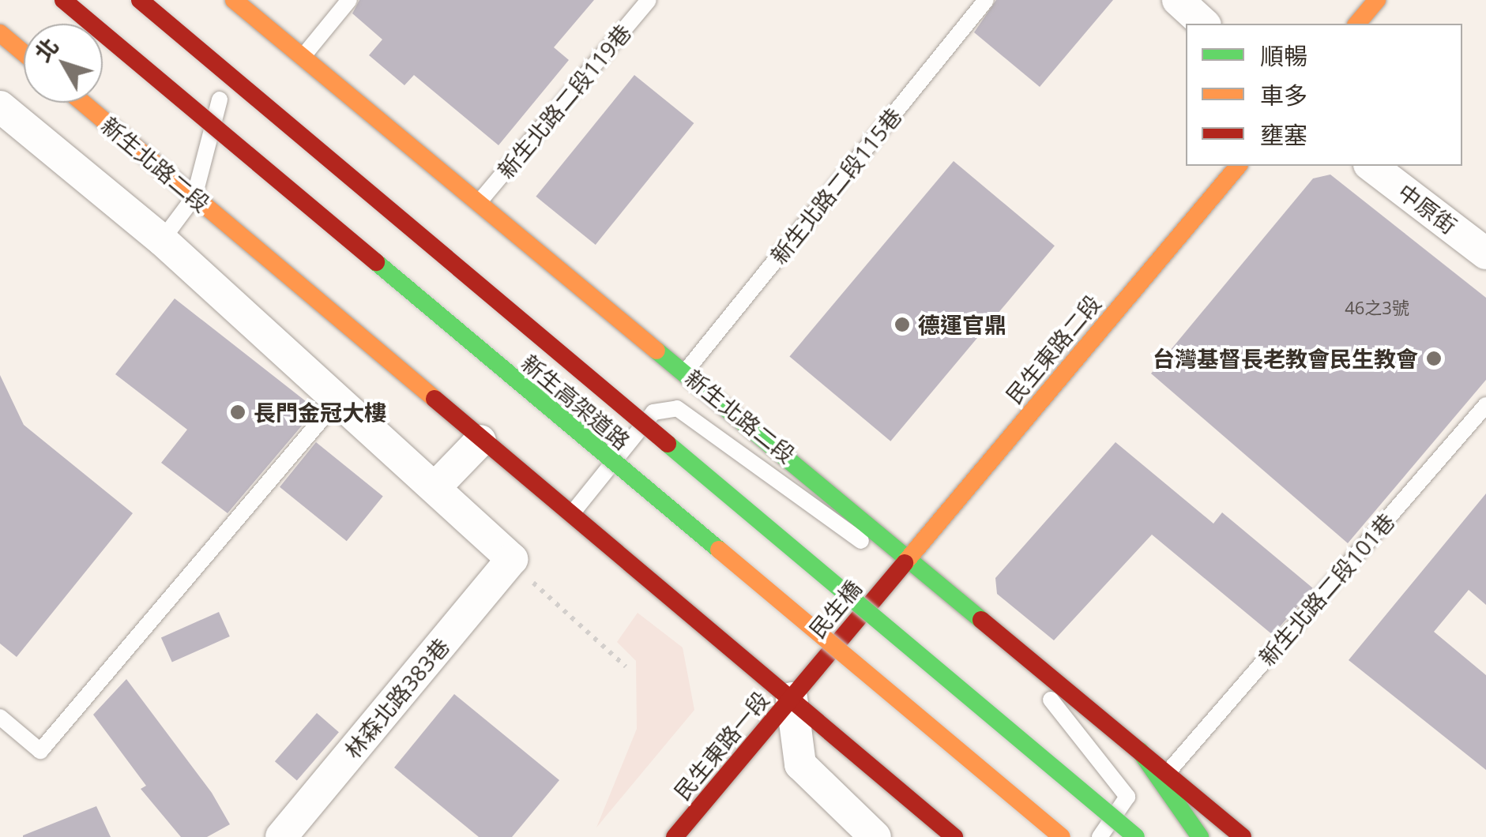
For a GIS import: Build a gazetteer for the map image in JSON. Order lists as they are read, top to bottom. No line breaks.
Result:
{"streets":{"main road":["新生北路二段","民生東路二段","新生高架道路","民生橋","民生東路一段"],"street":["中原街","林森北路383巷"],"lane":["新生北路二段119巷","新生北路二段115巷","新生北路二段101巷"]},"crossings":[["新生北路二段119巷","新生北路二段"],["新生北路二段","新生北路二段115巷"],["新生北路二段","民生東路二段"],["新生北路二段","新生北路二段101巷"],["新生北路二段","民生橋"],["新生北路二段","民生東路一段"],["民生東路二段","民生橋"],["民生橋","民生東路一段"]],"places":["德運官鼎","台灣基督長老教會民生教會","長門金冠大樓"],"house_numbers":["46之3號"],"legend":["順暢","車多","壅塞"],"north":"top left"}
